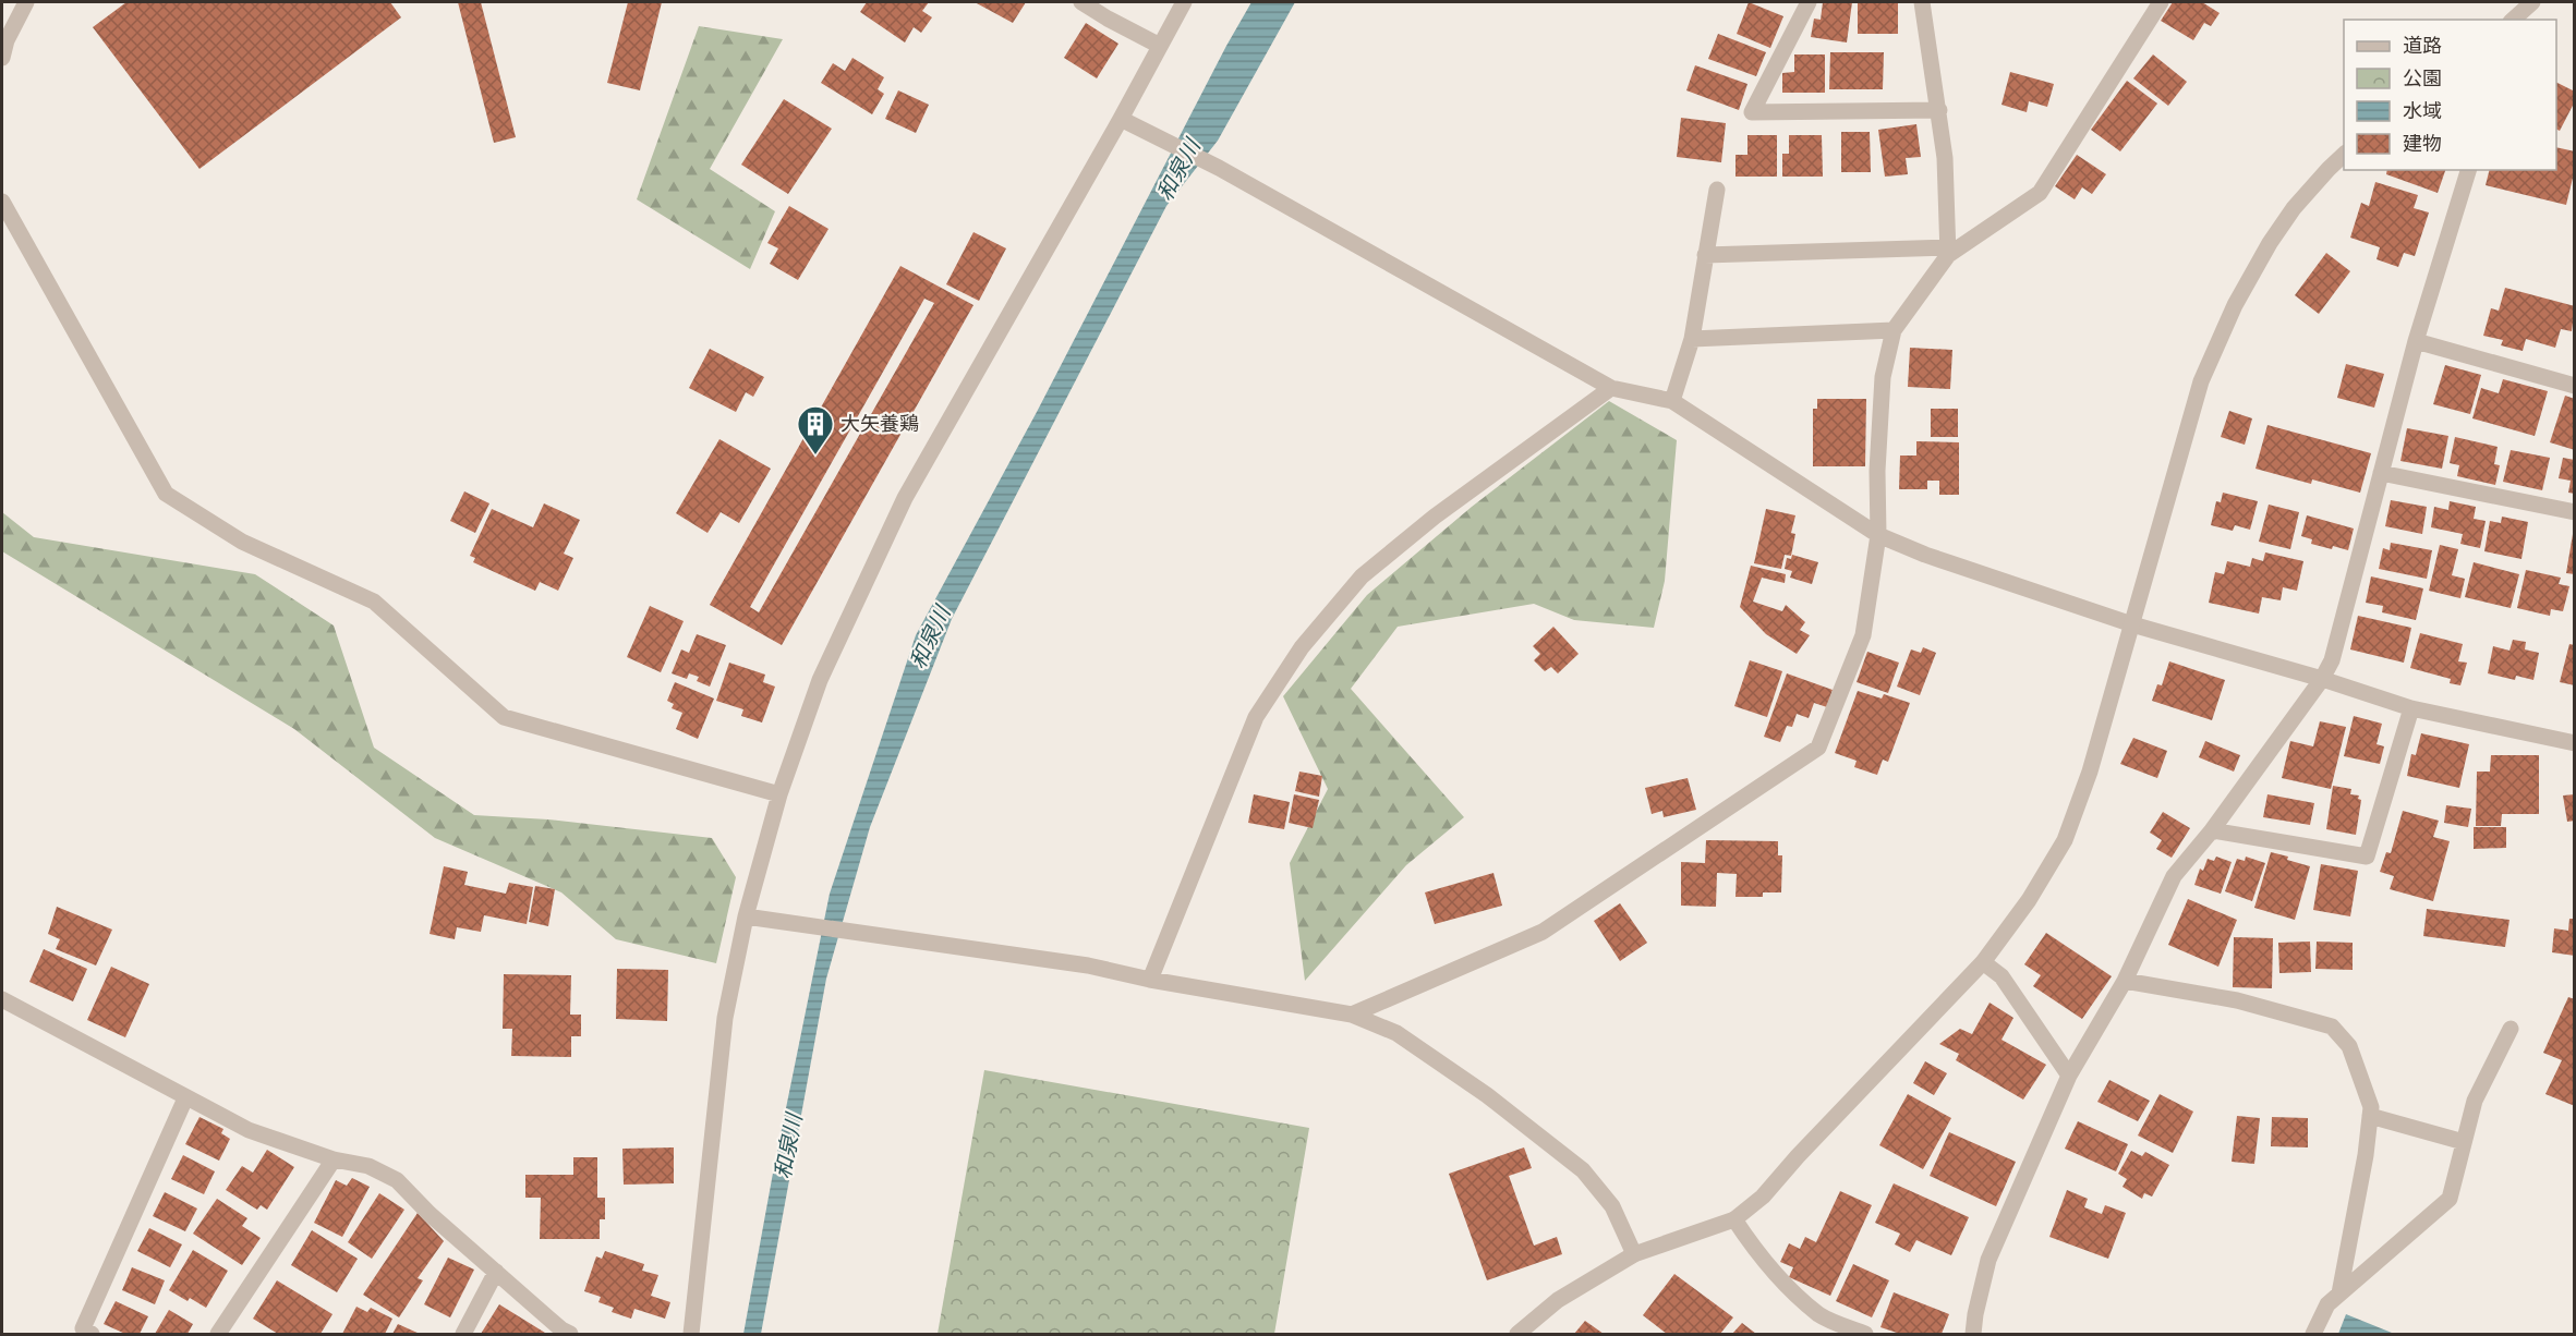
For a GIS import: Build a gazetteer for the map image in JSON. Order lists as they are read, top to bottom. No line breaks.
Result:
{"water":["和泉川"],"places":{"building":["大矢養鶏"]},"legend":["道路","公園","水域","建物"]}
